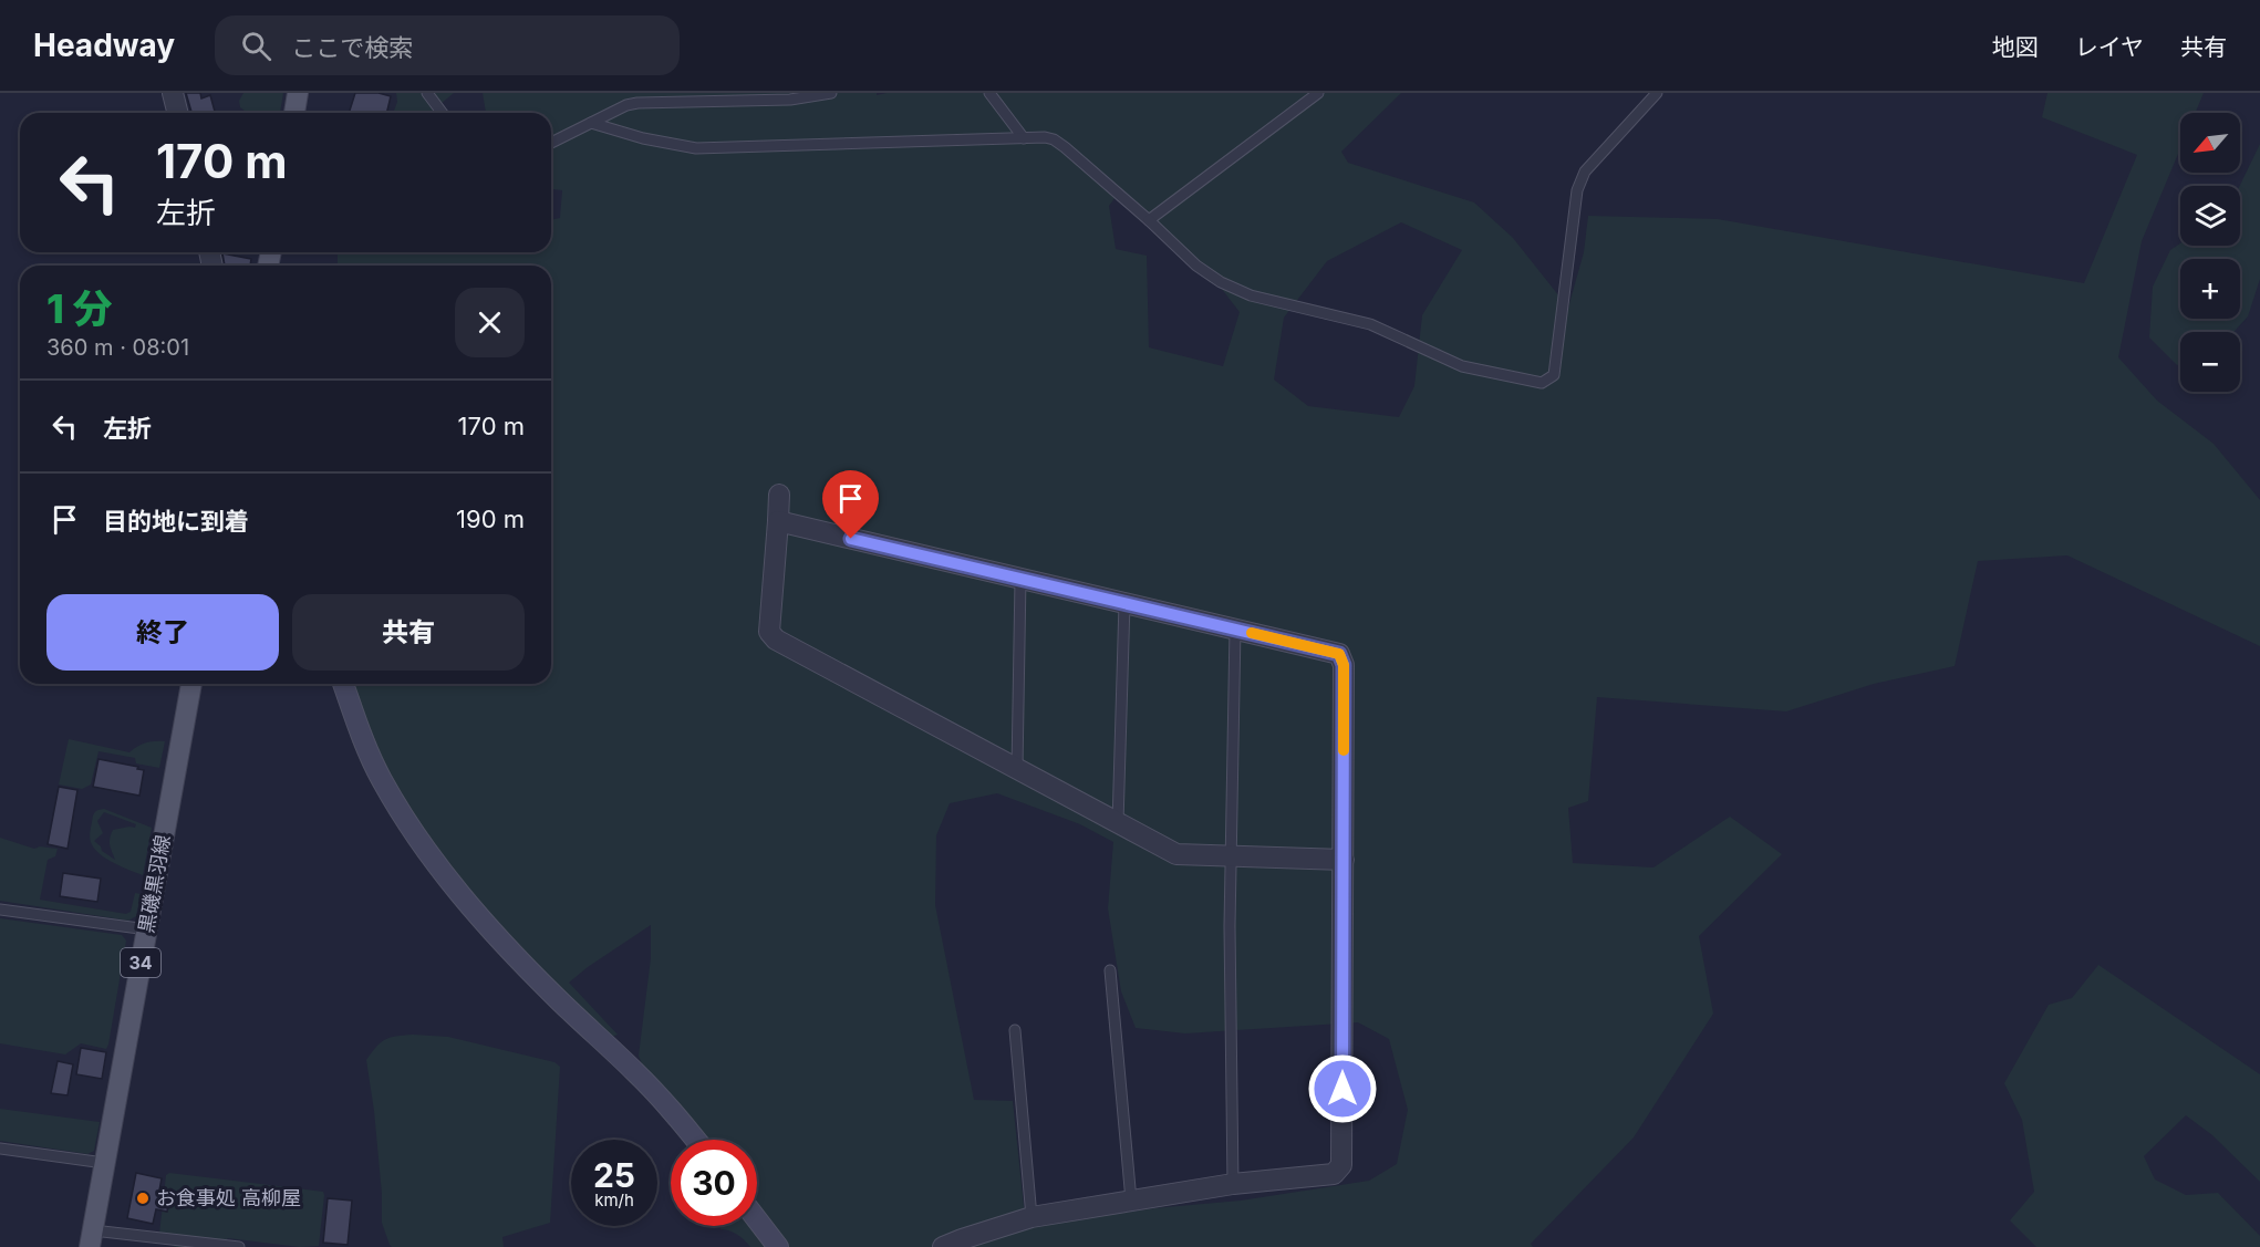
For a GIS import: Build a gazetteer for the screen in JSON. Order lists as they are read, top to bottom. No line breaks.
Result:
{"streets":{"main road":["黒磯黒羽線","34"]},"places":["お食事処 高柳屋"],"north":"bottom left","page":{"header":"Headway","search":"ここで検索","nav":["地図","レイヤ","共有"],"map_buttons":["+","−"],"turn":["170 m","左折"],"heading":["1 分","360 m · 08:01"],"list":[{"name":"左折","value":"170 m"},{"name":"目的地に到着","value":"190 m"}],"buttons":["終了","共有"],"speed":"25 km/h","limit":"30"}}
